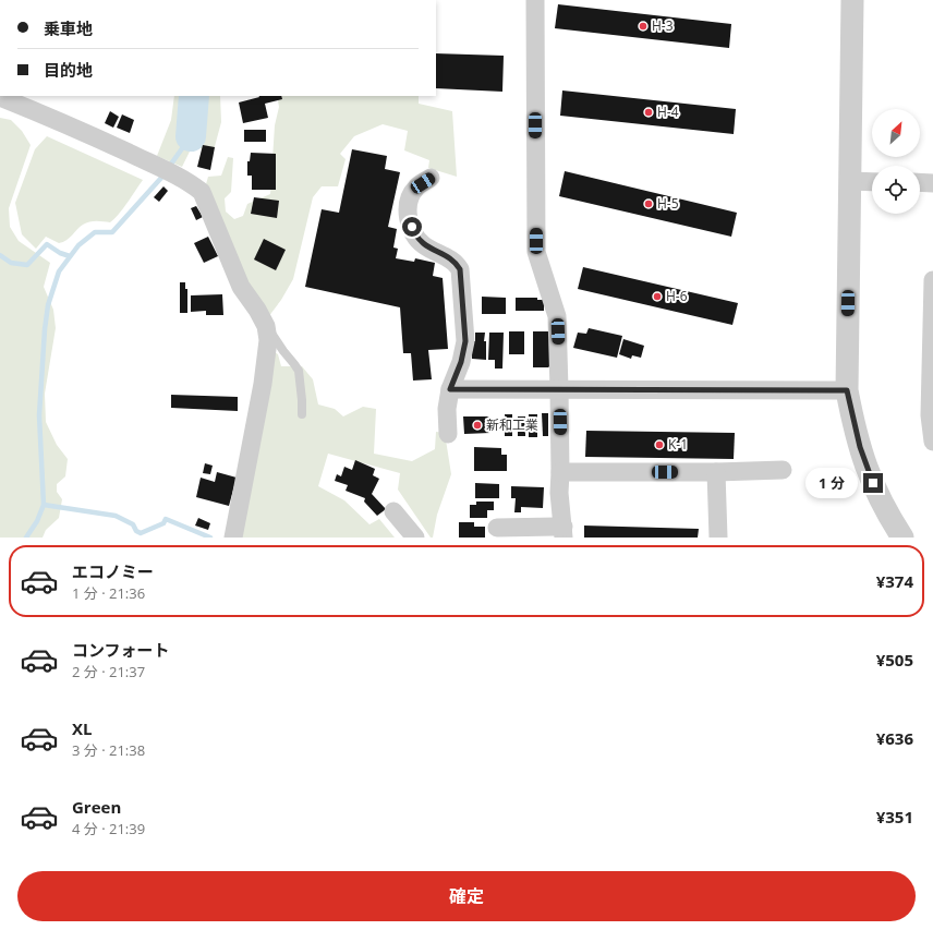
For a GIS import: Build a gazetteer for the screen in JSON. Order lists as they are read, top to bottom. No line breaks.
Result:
{"places":["H-3","H-4","H-5","H-6","新和工業","K-1"],"north":"top right","page":{"banner":["乗車地","目的地"],"bubble":"1 分","list":[{"name":"エコノミー","note":"1 分 · 21:36","value":"¥374"},{"name":"コンフォート","note":"2 分 · 21:37","value":"¥505"},{"name":"XL","note":"3 分 · 21:38","value":"¥636"},{"name":"Green","note":"4 分 · 21:39","value":"¥351"}],"buttons":"確定"}}
